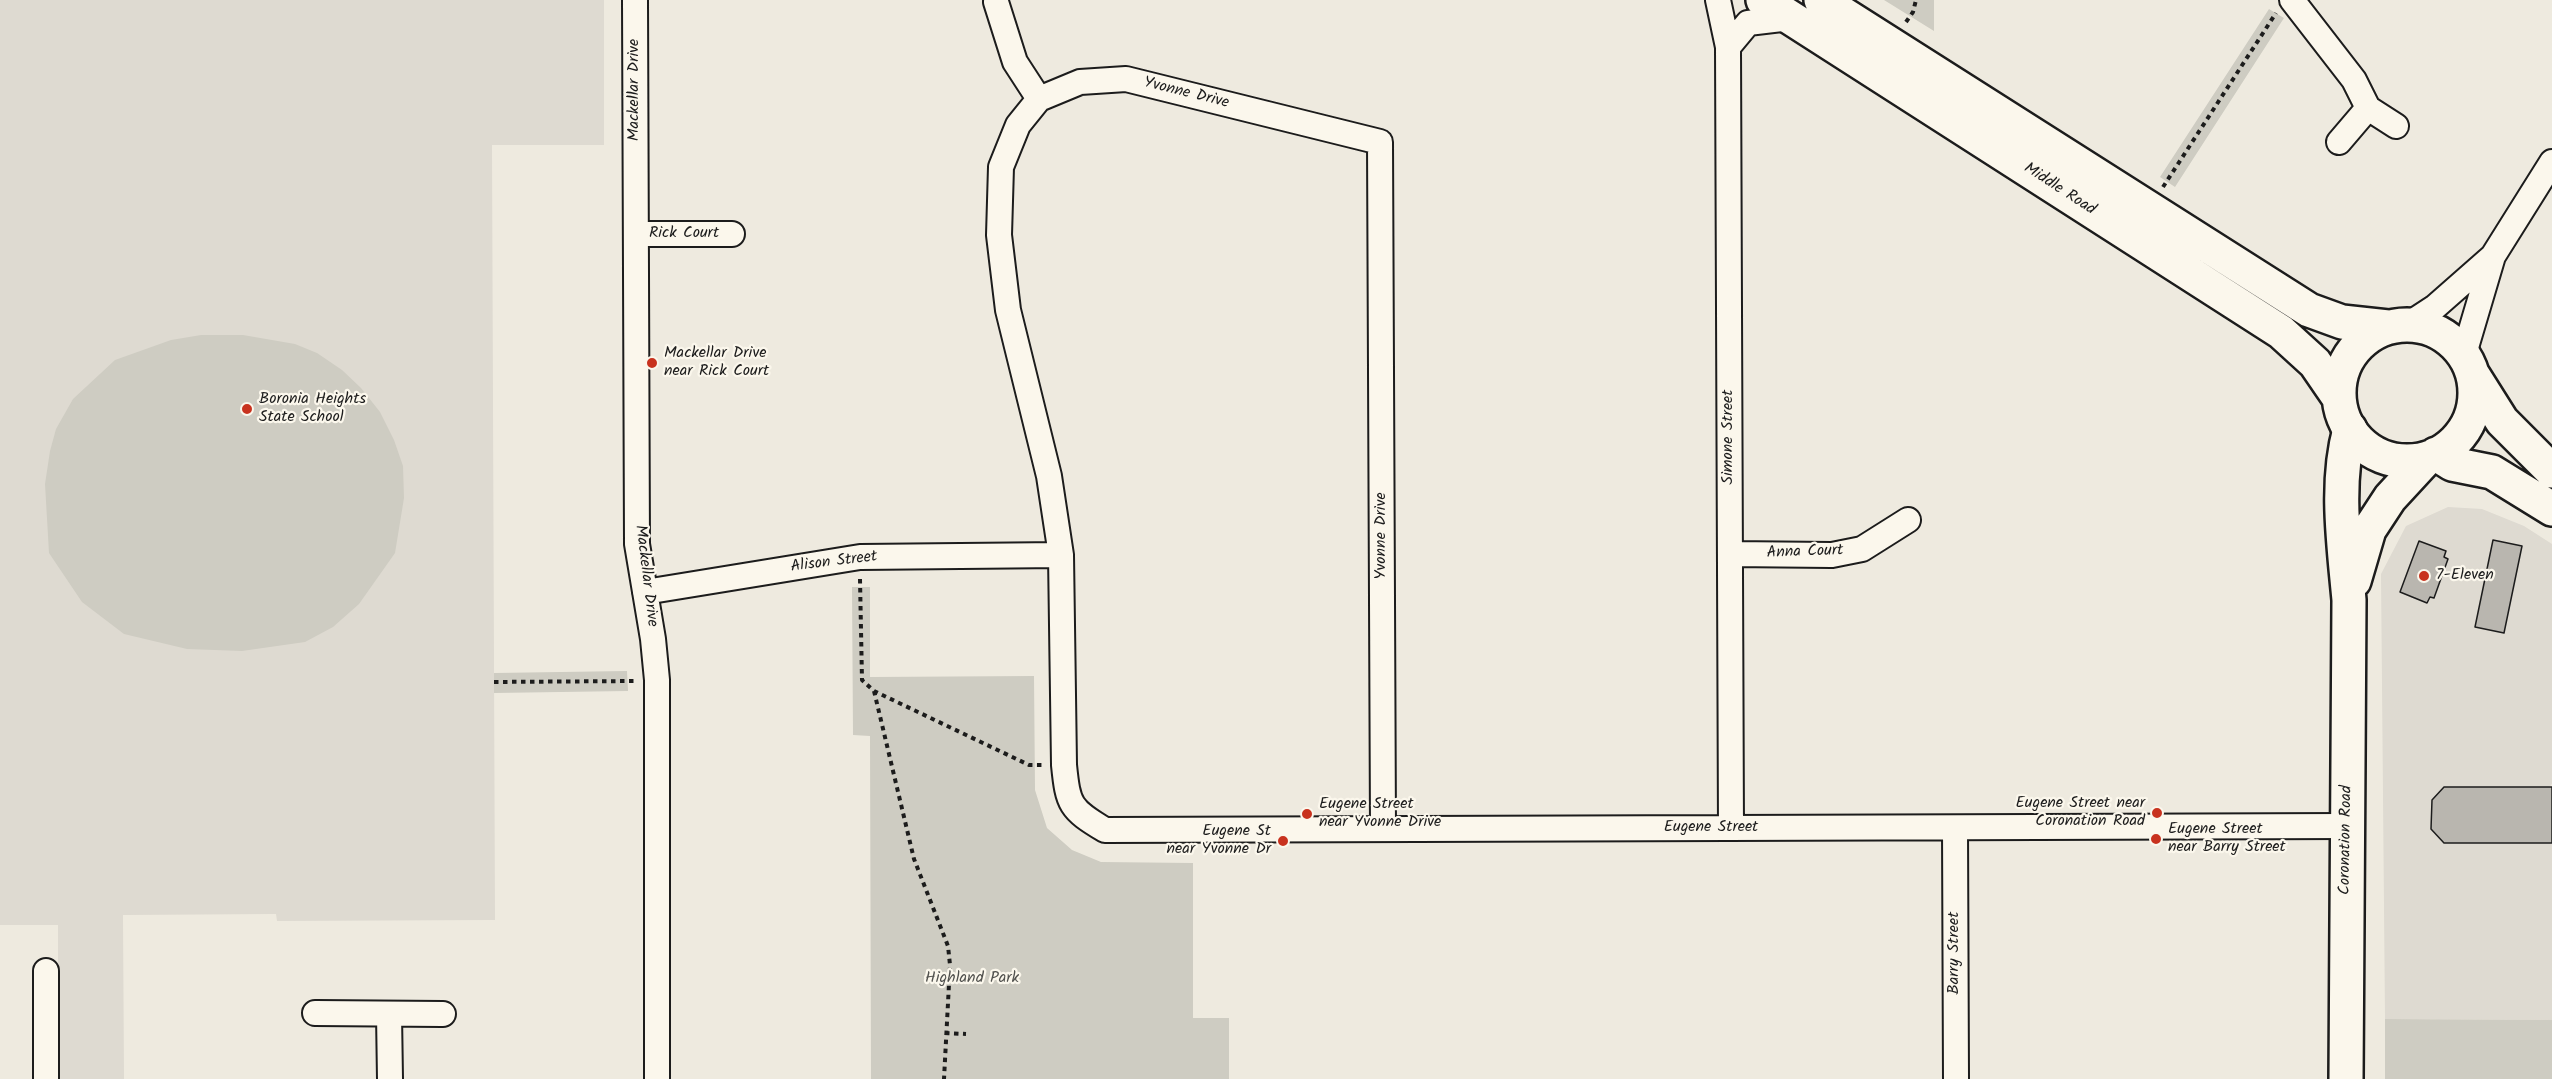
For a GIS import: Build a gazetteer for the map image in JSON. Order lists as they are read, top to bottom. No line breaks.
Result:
{"streets":{"main road":["Middle Road","Coronation Road"],"street":["Mackellar Drive","Yvonne Drive","Rick Court","Simone Street","Anna Court","Alison Street","Eugene Street","Barry Street"]},"crossings":[["Mackellar Drive","Rick Court"],["Mackellar Drive","Alison Street"],["Yvonne Drive","Alison Street"],["Yvonne Drive","Eugene Street"],["Middle Road","Coronation Road"],["Simone Street","Anna Court"],["Simone Street","Eugene Street"],["Eugene Street","Coronation Road"],["Eugene Street","Barry Street"]],"parks":["Highland Park"],"places":["Mackellar Drive near Rick Court","Boronia Heights State School","7-Eleven","Eugene Street near Coronation Road","Eugene Street near Yvonne Drive","Eugene Street near Barry Street","Eugene St near Yvonne Dr"]}
